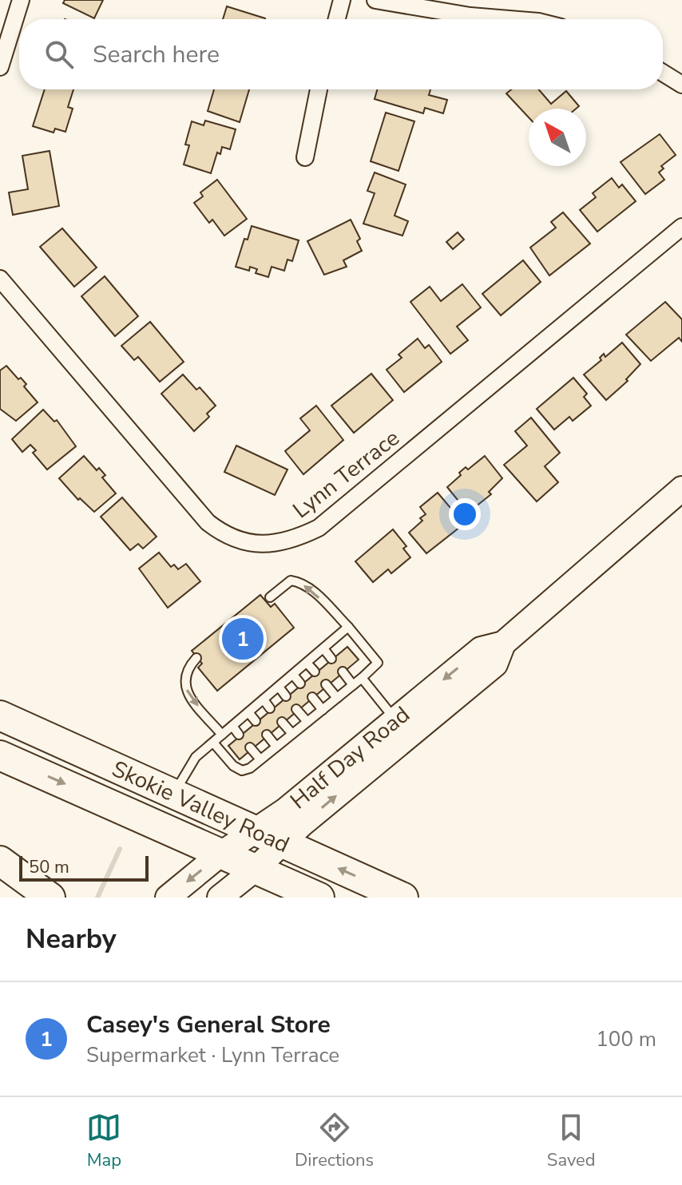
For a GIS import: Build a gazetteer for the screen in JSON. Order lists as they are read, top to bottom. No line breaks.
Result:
{"streets":{"highway":["Skokie Valley Road"],"main road":["Half Day Road"],"street":["Lynn Terrace"]},"crossings":[["Half Day Road","Skokie Valley Road"]],"scale_bar":"50 m","north":"top left","page":{"search":"Search here","pins":"1","scale":"50 m","heading":"Nearby","list":[{"mark":"1","name":"Casey's General Store","note":"Supermarket · Lynn Terrace","value":"100 m"}],"nav":["Map","Directions","Saved"]}}
